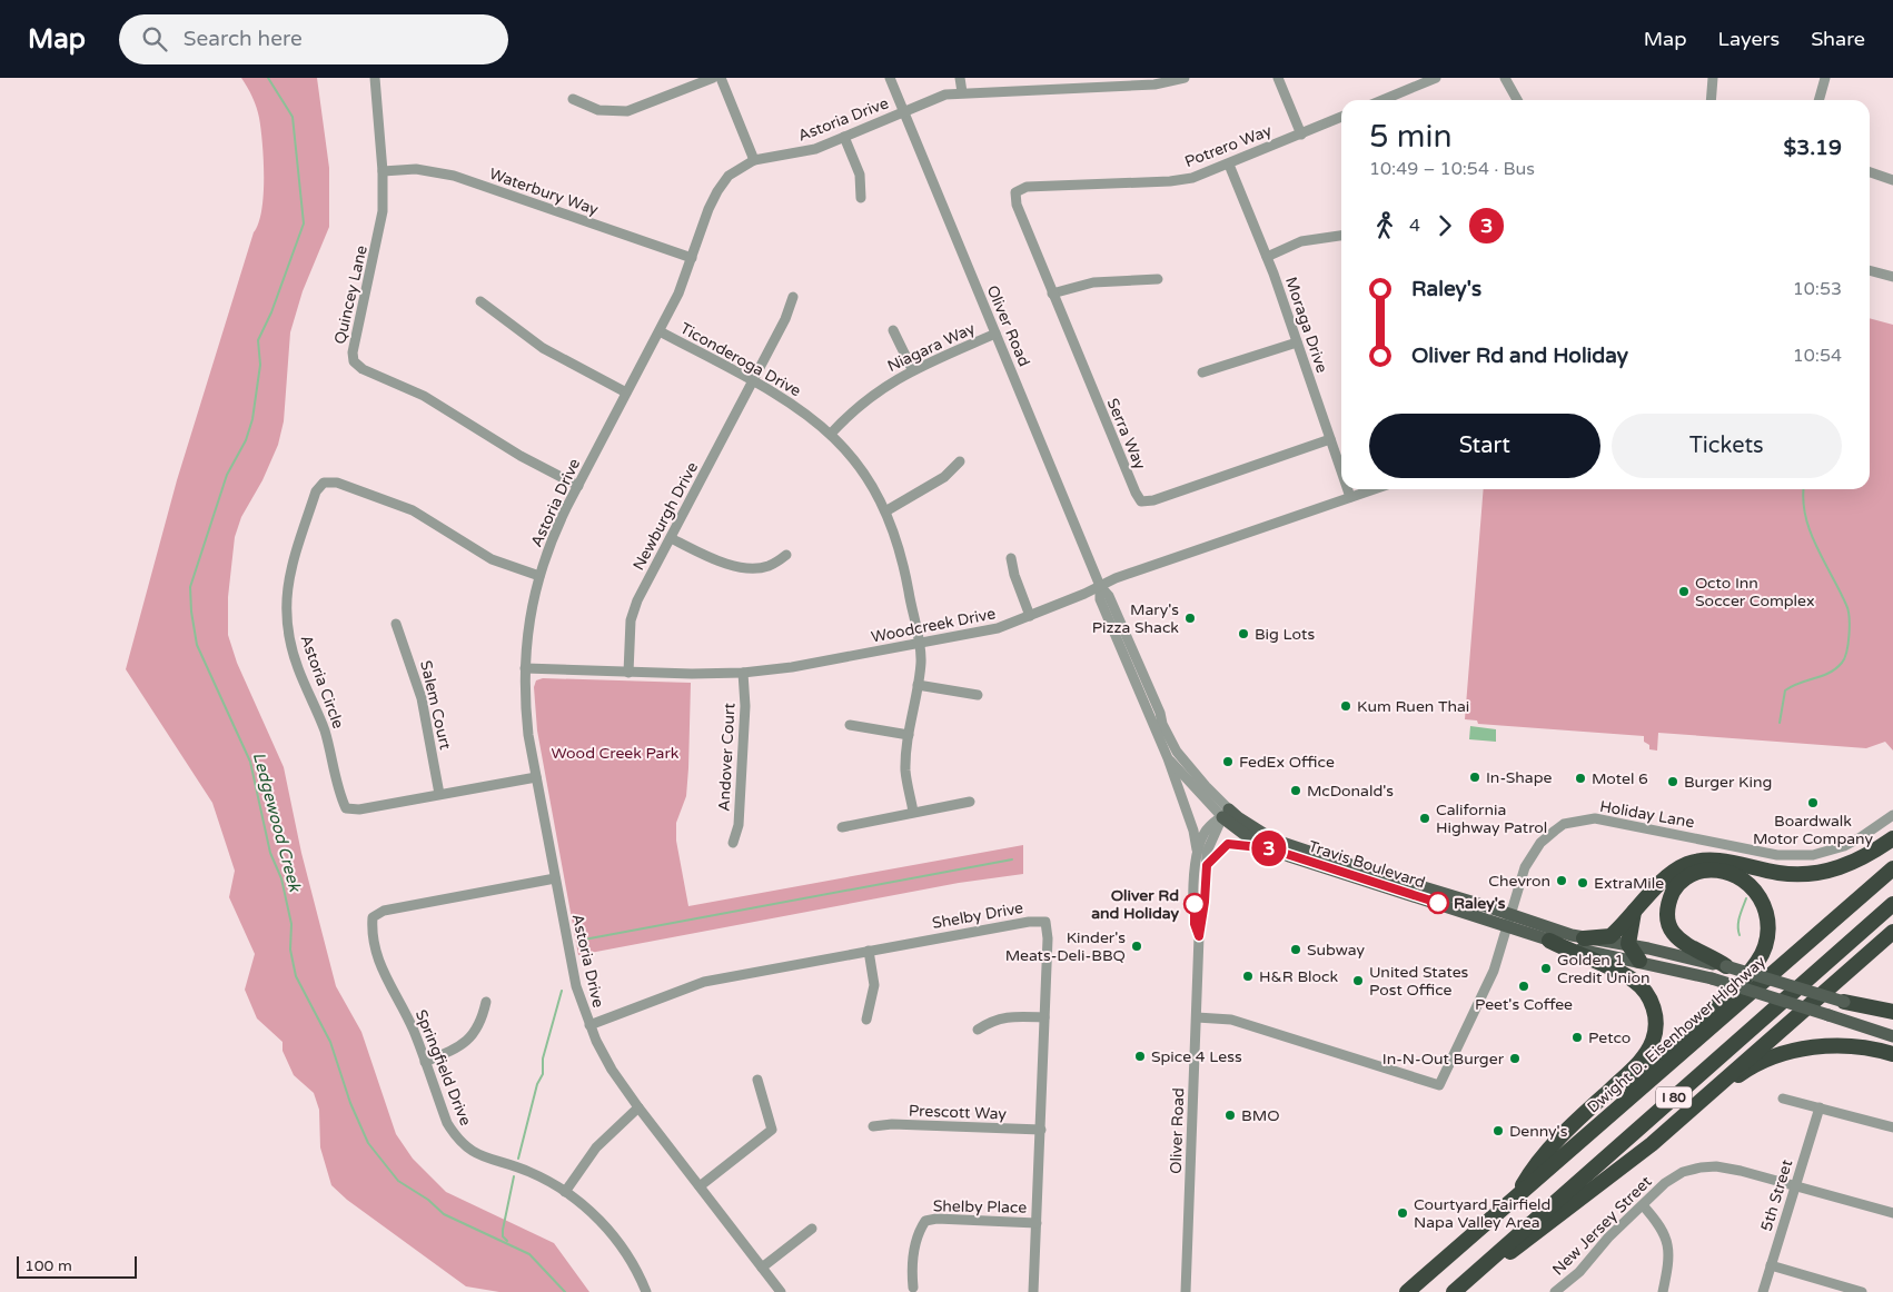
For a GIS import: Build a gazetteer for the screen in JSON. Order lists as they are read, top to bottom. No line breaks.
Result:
{"streets":{"highway":["Dwight D. Eisenhower Highway","I 80"],"main road":["Travis Boulevard"],"street":["Astoria Drive","Potrero Way","Waterbury Way","Quincey Lane","Moraga Drive","Oliver Road","Niagara Way","Ticonderoga Drive","Serra Way","Newburgh Drive","Woodcreek Drive","Astoria Circle","Salem Court","Andover Court","Holiday Lane","Shelby Drive","Springfield Drive","Prescott Way","5th Street","Shelby Place","New Jersey Street"]},"crossings":[["Astoria Drive","Waterbury Way"],["Astoria Drive","Quincey Lane"],["Astoria Drive","Oliver Road"],["Astoria Drive","Ticonderoga Drive"],["Astoria Drive","Woodcreek Drive"],["Astoria Drive","Astoria Circle"],["Astoria Drive","Shelby Drive"],["Astoria Drive","Springfield Drive"],["Potrero Way","Moraga Drive"],["Potrero Way","Serra Way"],["Waterbury Way","Quincey Lane"],["Moraga Drive","Serra Way"],["Moraga Drive","Woodcreek Drive"],["Oliver Road","Niagara Way"],["Oliver Road","Woodcreek Drive"],["Oliver Road","Holiday Lane"],["Oliver Road","Travis Boulevard"],["Niagara Way","Ticonderoga Drive"],["Ticonderoga Drive","Newburgh Drive"],["Ticonderoga Drive","Woodcreek Drive"],["Newburgh Drive","Woodcreek Drive"],["Woodcreek Drive","Andover Court"],["Astoria Circle","Salem Court"],["Holiday Lane","Travis Boulevard"],["Shelby Drive","Prescott Way"],["Shelby Drive","Shelby Place"],["5th Street","New Jersey Street"]],"water":["Ledgewood Creek"],"parks":["Wood Creek Park"],"places":["Octo Inn Soccer Complex","Mary's Pizza Shack","Big Lots","Kum Ruen Thai","FedEx Office","In-Shape","Motel 6","Burger King","McDonald's","Boardwalk Motor Company","California Highway Patrol","Chevron","ExtraMile","Raley's","Oliver Rd and Holiday","Kinder's Meats-Deli-BBQ","Subway","Golden 1 Credit Union","H&R Block","United States Post Office","Peet's Coffee","Petco","Spice 4 Less","In-N-Out Burger","BMO","Denny's","Courtyard Fairfield Napa Valley Area"],"lines":["bus line 3"],"scale_bar":"100 m","page":{"header":"Map","search":"Search here","nav":["Map","Layers","Share"],"on_map":"3","heading":["5 min","10:49 – 10:54 · Bus","$3.19"],"legs":["4","3"],"list":[{"name":"Raley's","value":"10:53"},{"name":"Oliver Rd and Holiday","value":"10:54"}],"buttons":["Start","Tickets"],"scale":"100 m"}}
